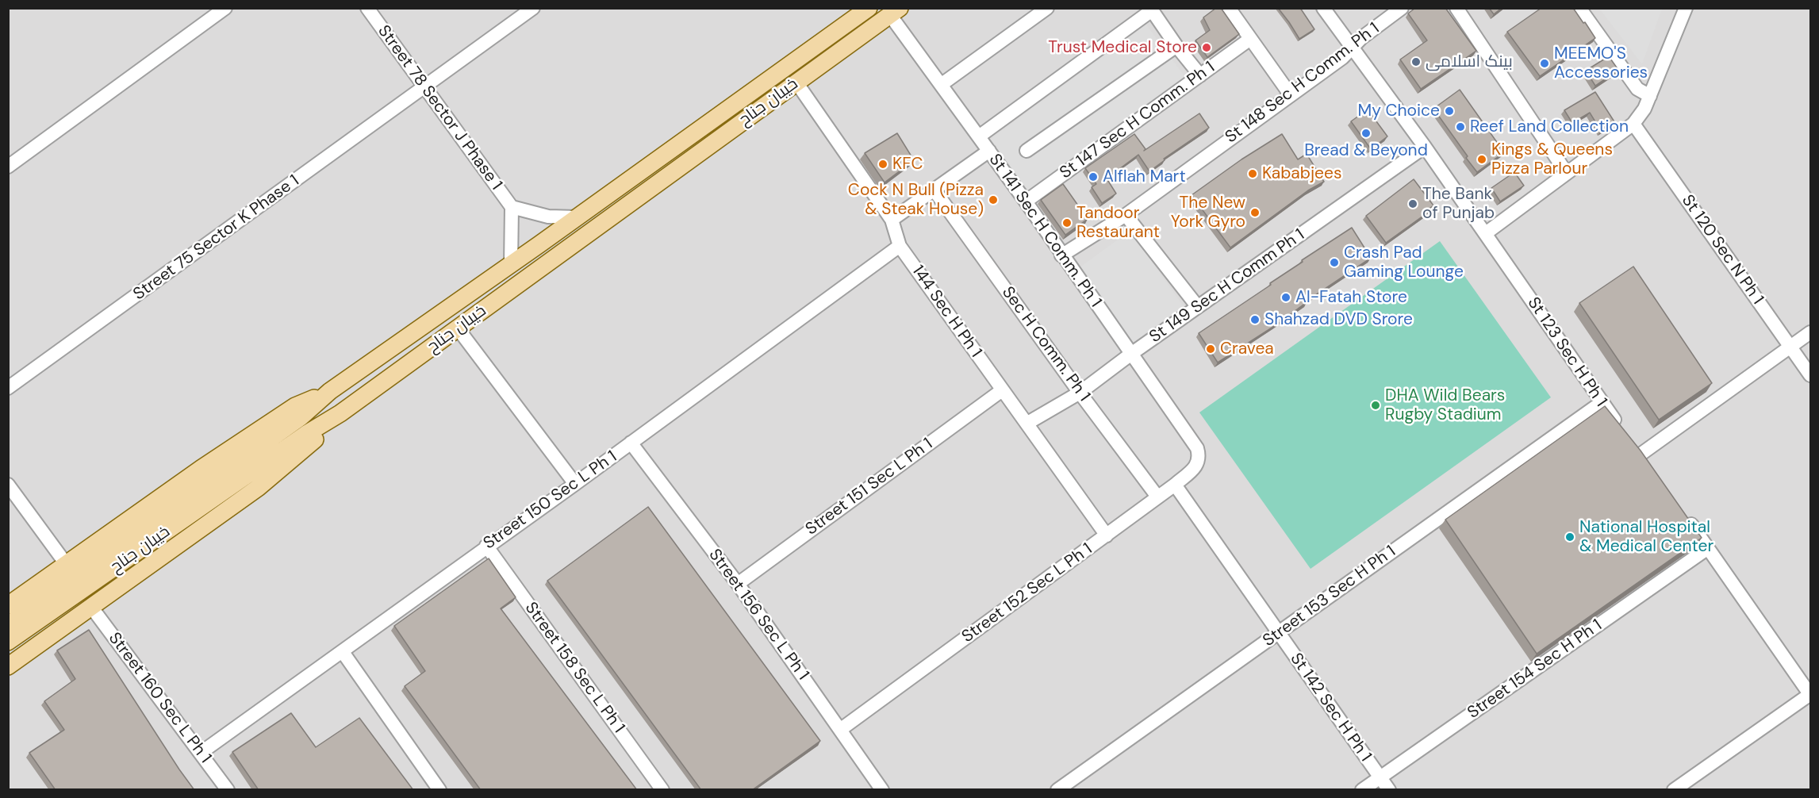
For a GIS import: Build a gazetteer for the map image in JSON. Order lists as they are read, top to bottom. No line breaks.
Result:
{"streets":{"main road":["خیبان جناح"],"street":["St 148 Sec H Comm. Ph 1","Street 78 Sector J Phase 1","St 147 Sec H Comm. Ph 1","St 141 Sec H Comm. Ph 1","Street 75 Sector K Phase 1","St 120 Sec N Ph 1","St 149 Sec H Comm Ph 1","144 Sec H Ph 1","Sec H Comm. Ph 1","St 123 Sec H Ph 1","Street 151 Sec L Ph 1","Street 150 Sec L Ph 1","Street 152 Sec L Ph 1","Street 153 Sec H Ph 1","Street 156 Sec L Ph 1","Street 158 Sec L Ph 1","Street 154 Sec H Ph 1","Street 160 Sec L Ph 1","St 142 Sec H Ph 1"]},"crossings":[["St 148 Sec H Comm. Ph 1","St 141 Sec H Comm. Ph 1"],["St 148 Sec H Comm. Ph 1","St 123 Sec H Ph 1"],["خیبان جناح","Street 78 Sector J Phase 1"],["خیبان جناح","St 141 Sec H Comm. Ph 1"],["خیبان جناح","144 Sec H Ph 1"],["Street 78 Sector J Phase 1","Street 75 Sector K Phase 1"],["St 147 Sec H Comm. Ph 1","St 141 Sec H Comm. Ph 1"],["St 141 Sec H Comm. Ph 1","St 149 Sec H Comm Ph 1"],["St 141 Sec H Comm. Ph 1","Street 152 Sec L Ph 1"],["St 149 Sec H Comm Ph 1","144 Sec H Ph 1"],["St 149 Sec H Comm Ph 1","Sec H Comm. Ph 1"],["St 149 Sec H Comm Ph 1","St 123 Sec H Ph 1"],["144 Sec H Ph 1","Street 151 Sec L Ph 1"],["144 Sec H Ph 1","Street 150 Sec L Ph 1"],["144 Sec H Ph 1","Street 152 Sec L Ph 1"],["Sec H Comm. Ph 1","Street 152 Sec L Ph 1"],["St 123 Sec H Ph 1","Street 153 Sec H Ph 1"],["Street 151 Sec L Ph 1","Street 156 Sec L Ph 1"],["Street 150 Sec L Ph 1","Street 156 Sec L Ph 1"],["Street 150 Sec L Ph 1","Street 158 Sec L Ph 1"],["Street 150 Sec L Ph 1","Street 160 Sec L Ph 1"],["Street 152 Sec L Ph 1","Street 156 Sec L Ph 1"],["Street 152 Sec L Ph 1","St 142 Sec H Ph 1"],["Street 153 Sec H Ph 1","St 142 Sec H Ph 1"],["Street 154 Sec H Ph 1","St 142 Sec H Ph 1"]],"places":["Trust Medical Store","بینک اسلامی","MEEMO'S Accessories","My Choice","Reef Land Collection","Bread & Beyond","Kings & Queens Pizza Parlour","KFC","Kababjees","Alflah Mart","Cock N Bull (Pizza & Steak House)","The Bank of Punjab","The New York Gyro","Tandoor Restaurant","Crash Pad Gaming Lounge","Al-Fatah Store","Shahzad DVD Srore","Cravea","DHA Wild Bears Rugby Stadium","National Hospital & Medical Center"]}
